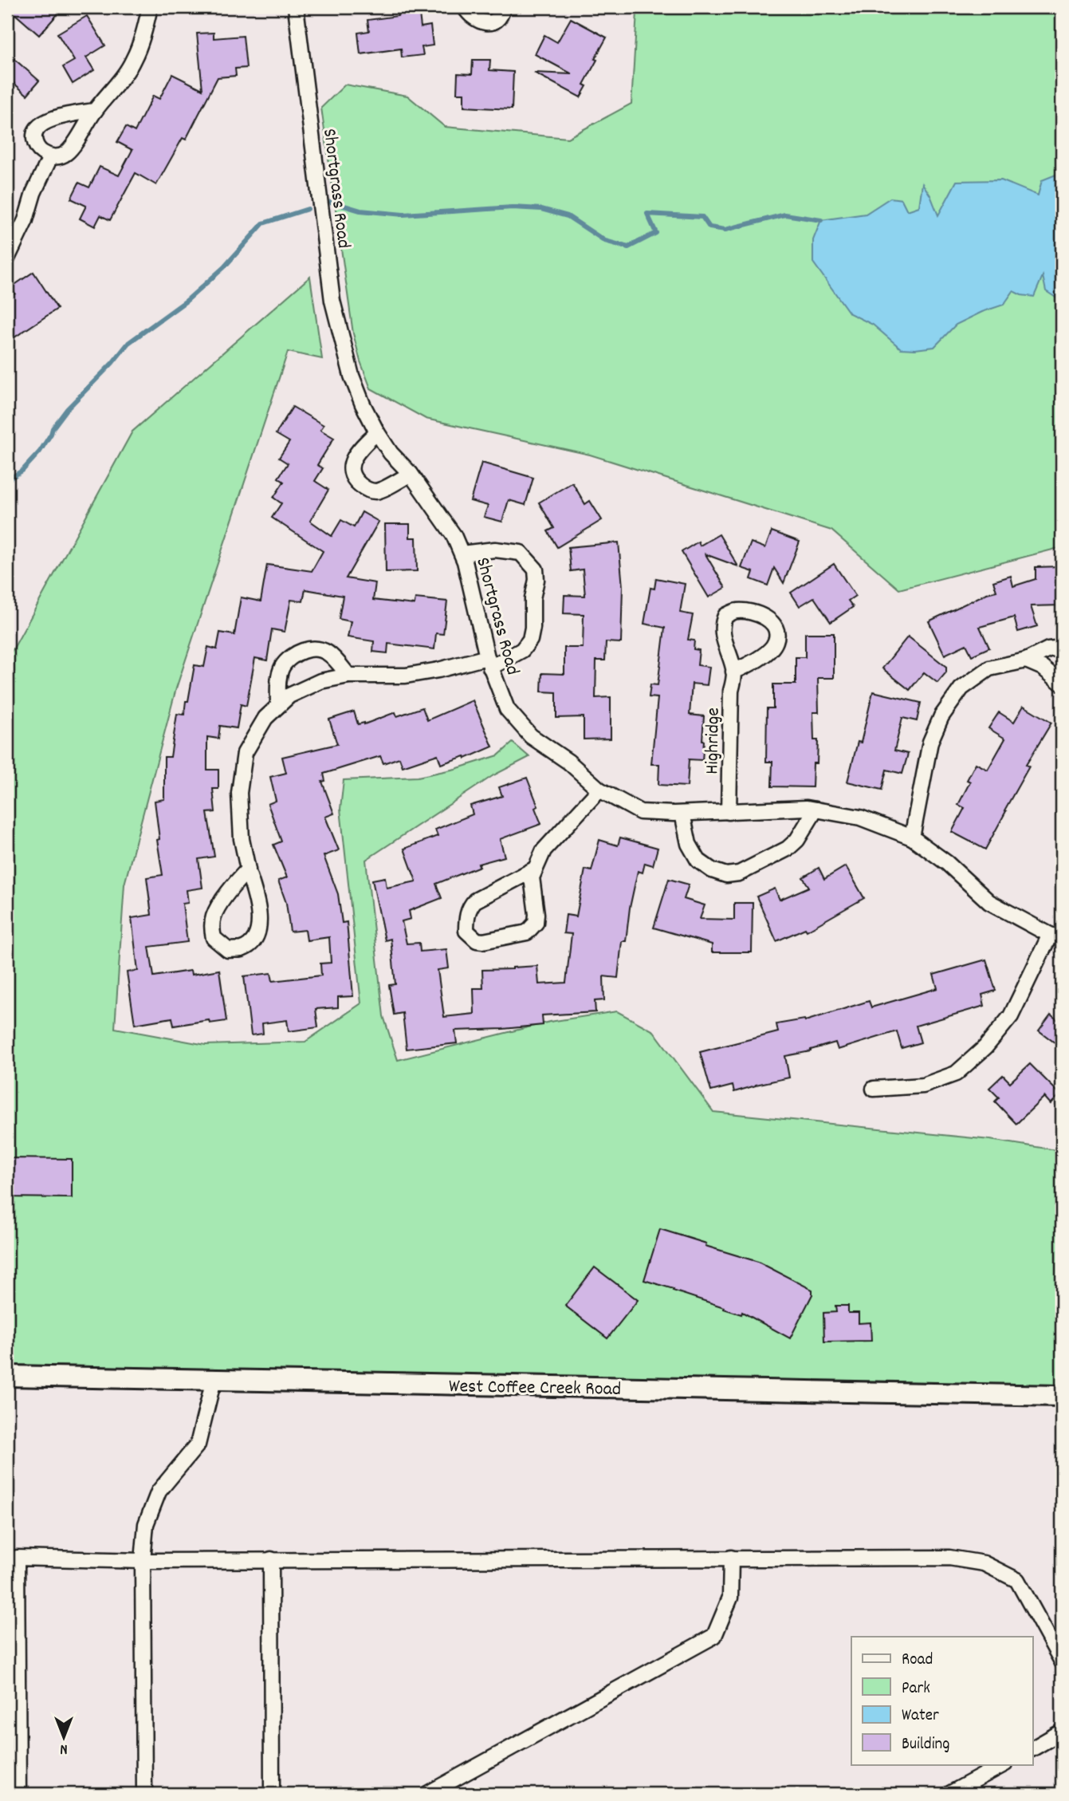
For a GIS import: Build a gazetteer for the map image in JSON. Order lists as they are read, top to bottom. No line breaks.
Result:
{"streets":{"street":["Shortgrass Road","Highridge","West Coffee Creek Road"]},"crossings":[["Shortgrass Road","Highridge"]],"legend":["Road","Park","Water","Building"],"north":"bottom"}
